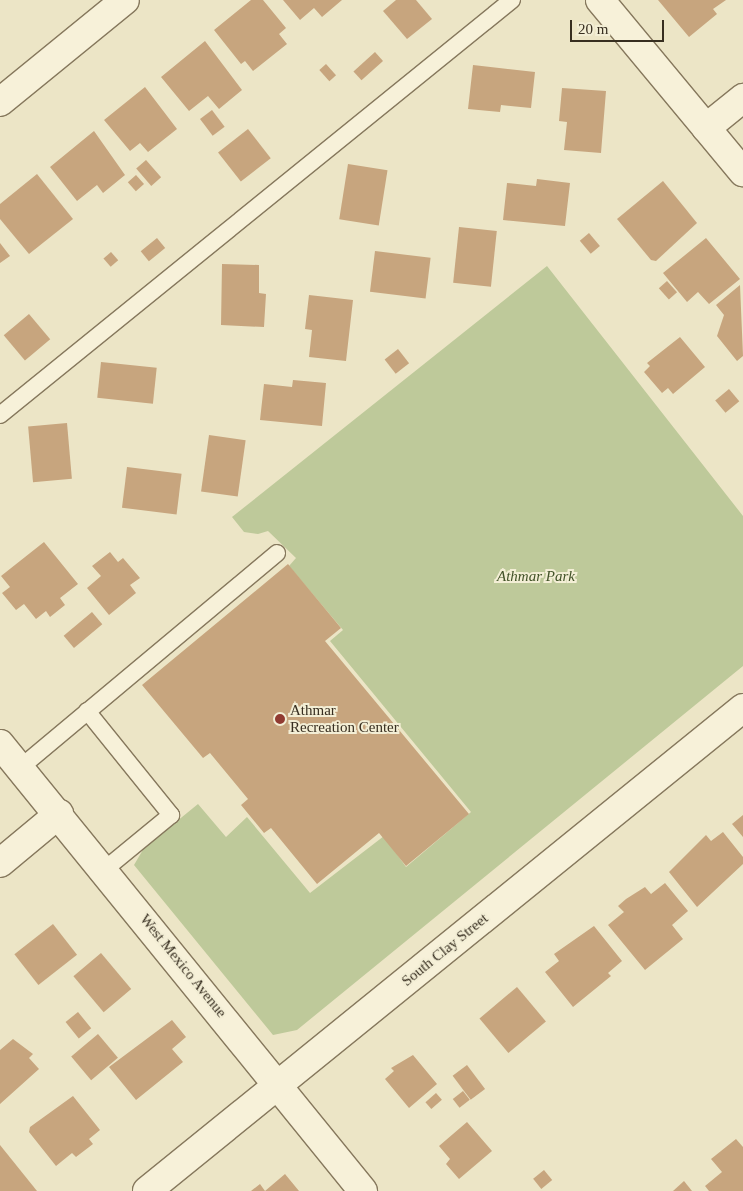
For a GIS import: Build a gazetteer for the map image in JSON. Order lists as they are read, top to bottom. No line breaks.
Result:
{"streets":{"street":["South Clay Street","West Mexico Avenue"]},"crossings":[["South Clay Street","West Mexico Avenue"]],"parks":["Athmar Park"],"places":["Athmar Recreation Center"],"scale_bar":"20 m"}
